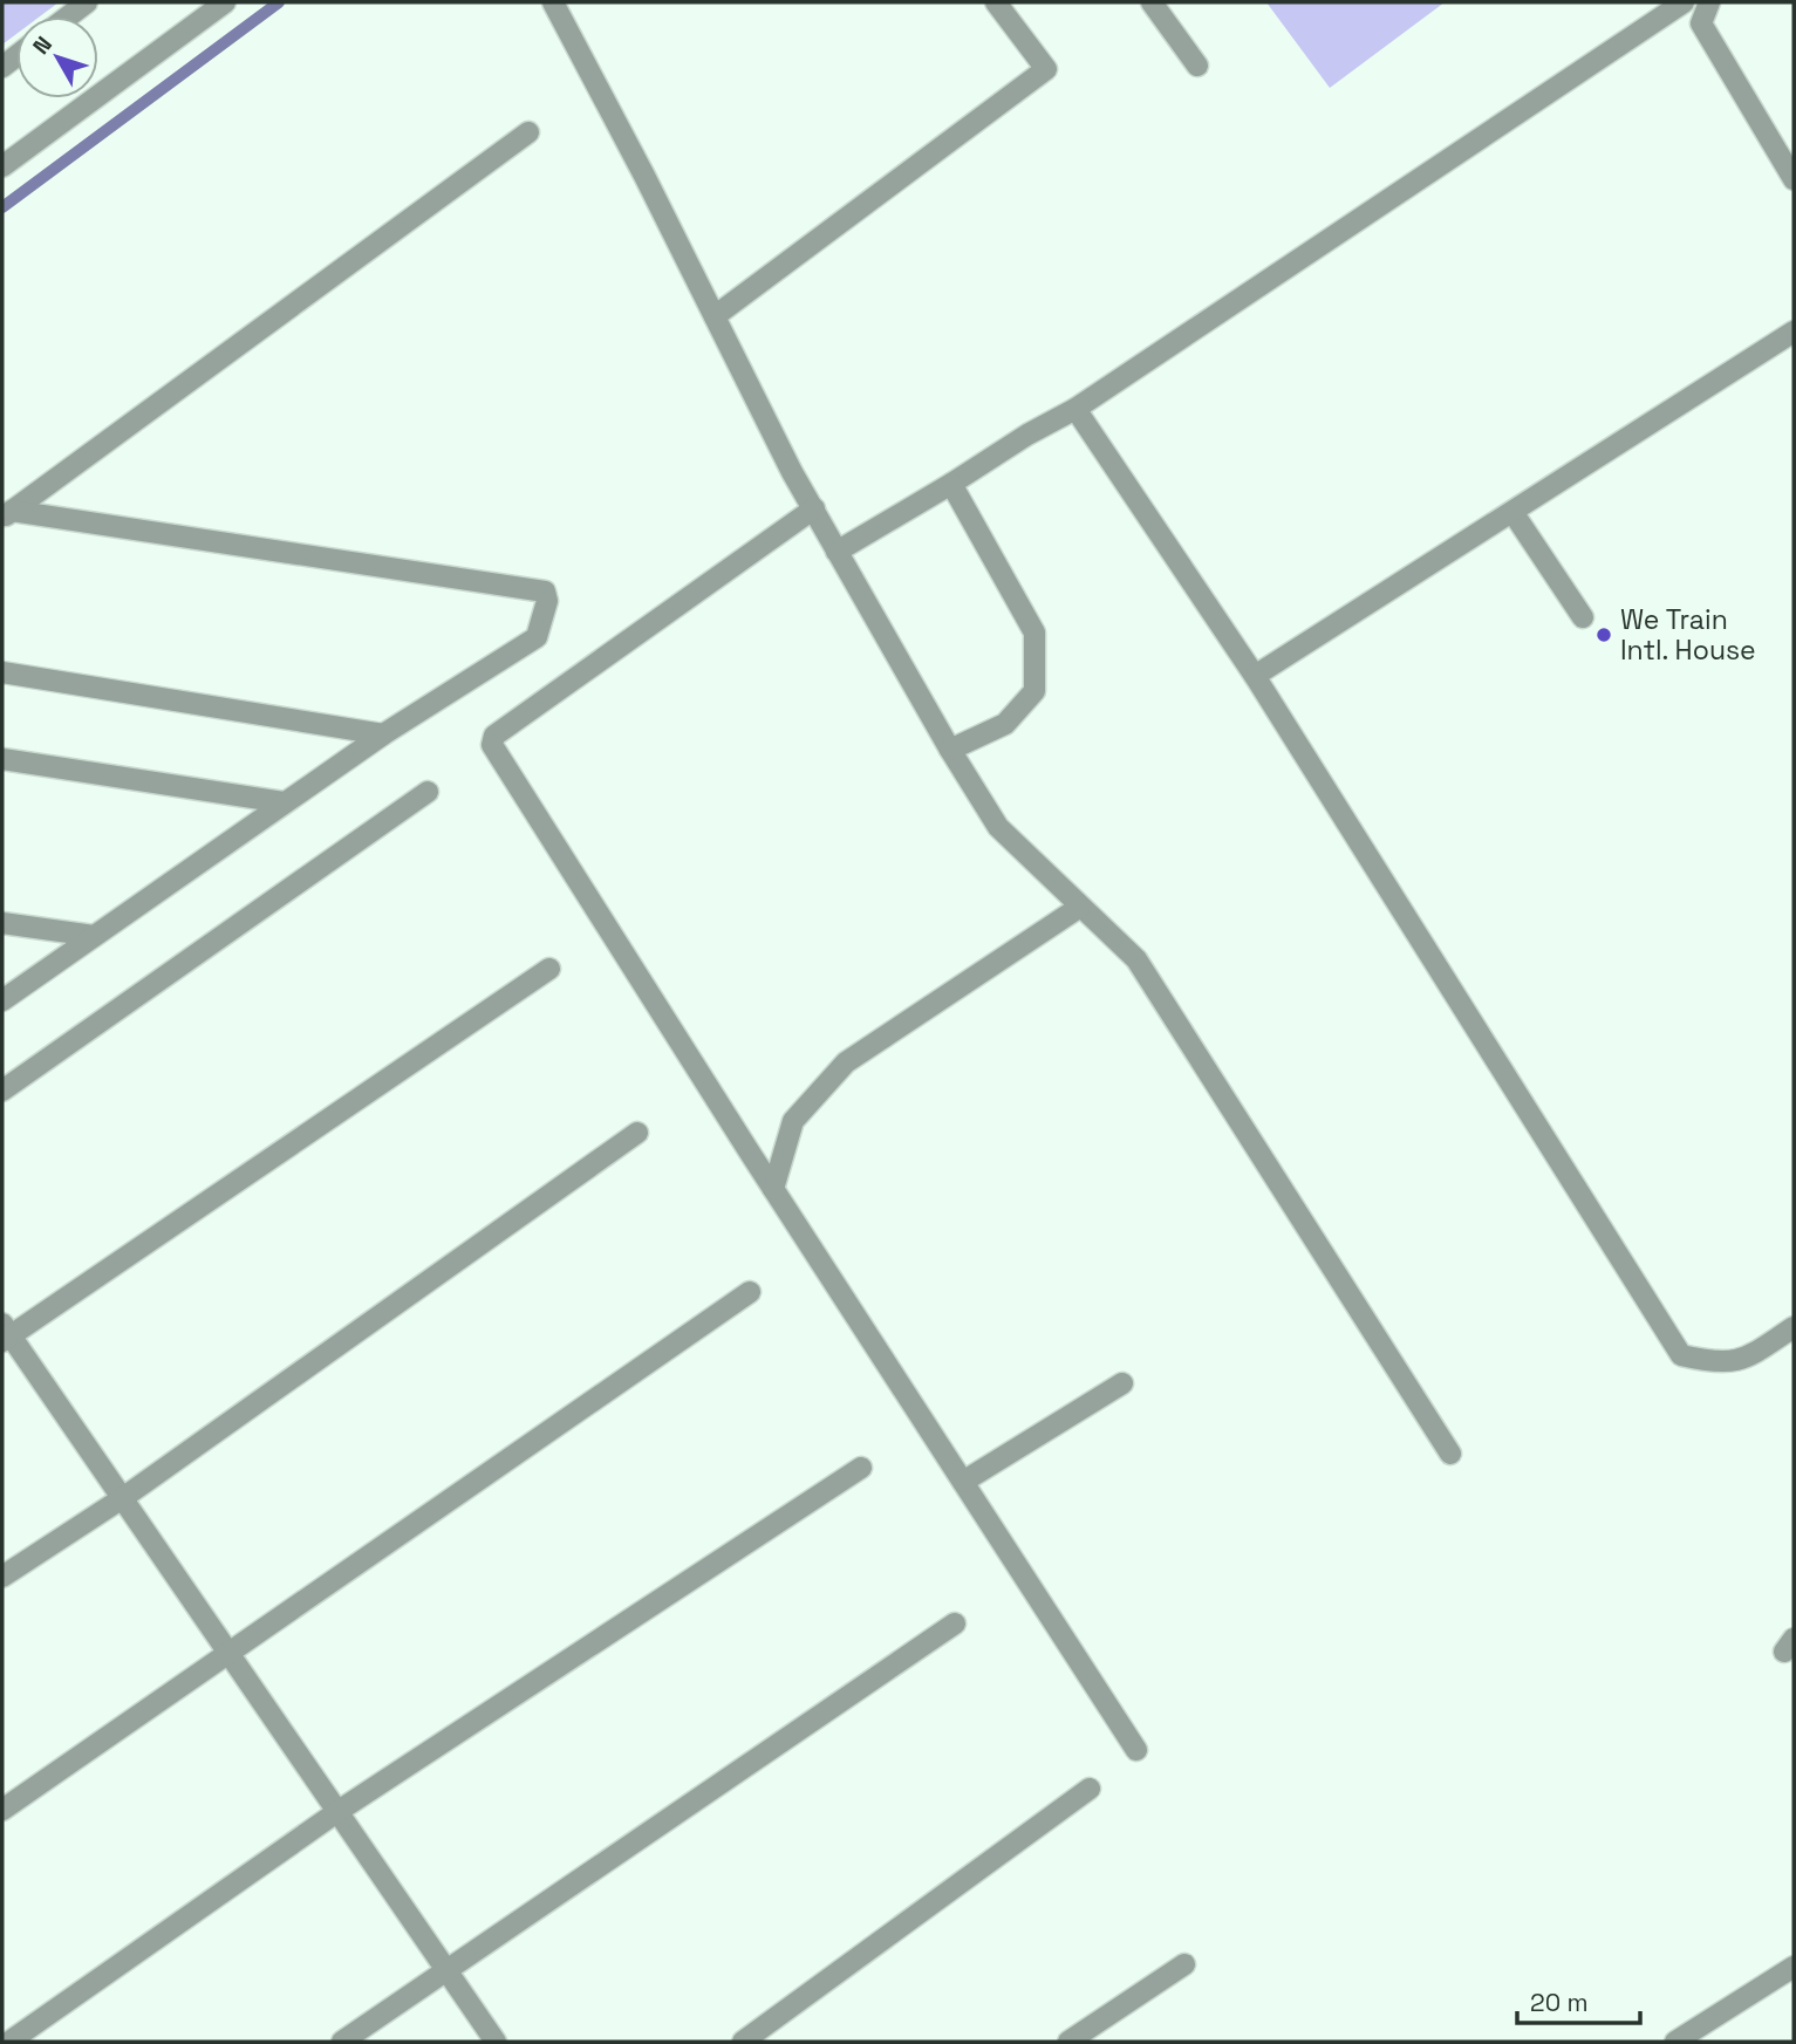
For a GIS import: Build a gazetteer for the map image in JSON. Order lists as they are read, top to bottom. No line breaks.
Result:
{"places":["We Train Intl. House"],"scale_bar":"20 m","north":"top left"}
